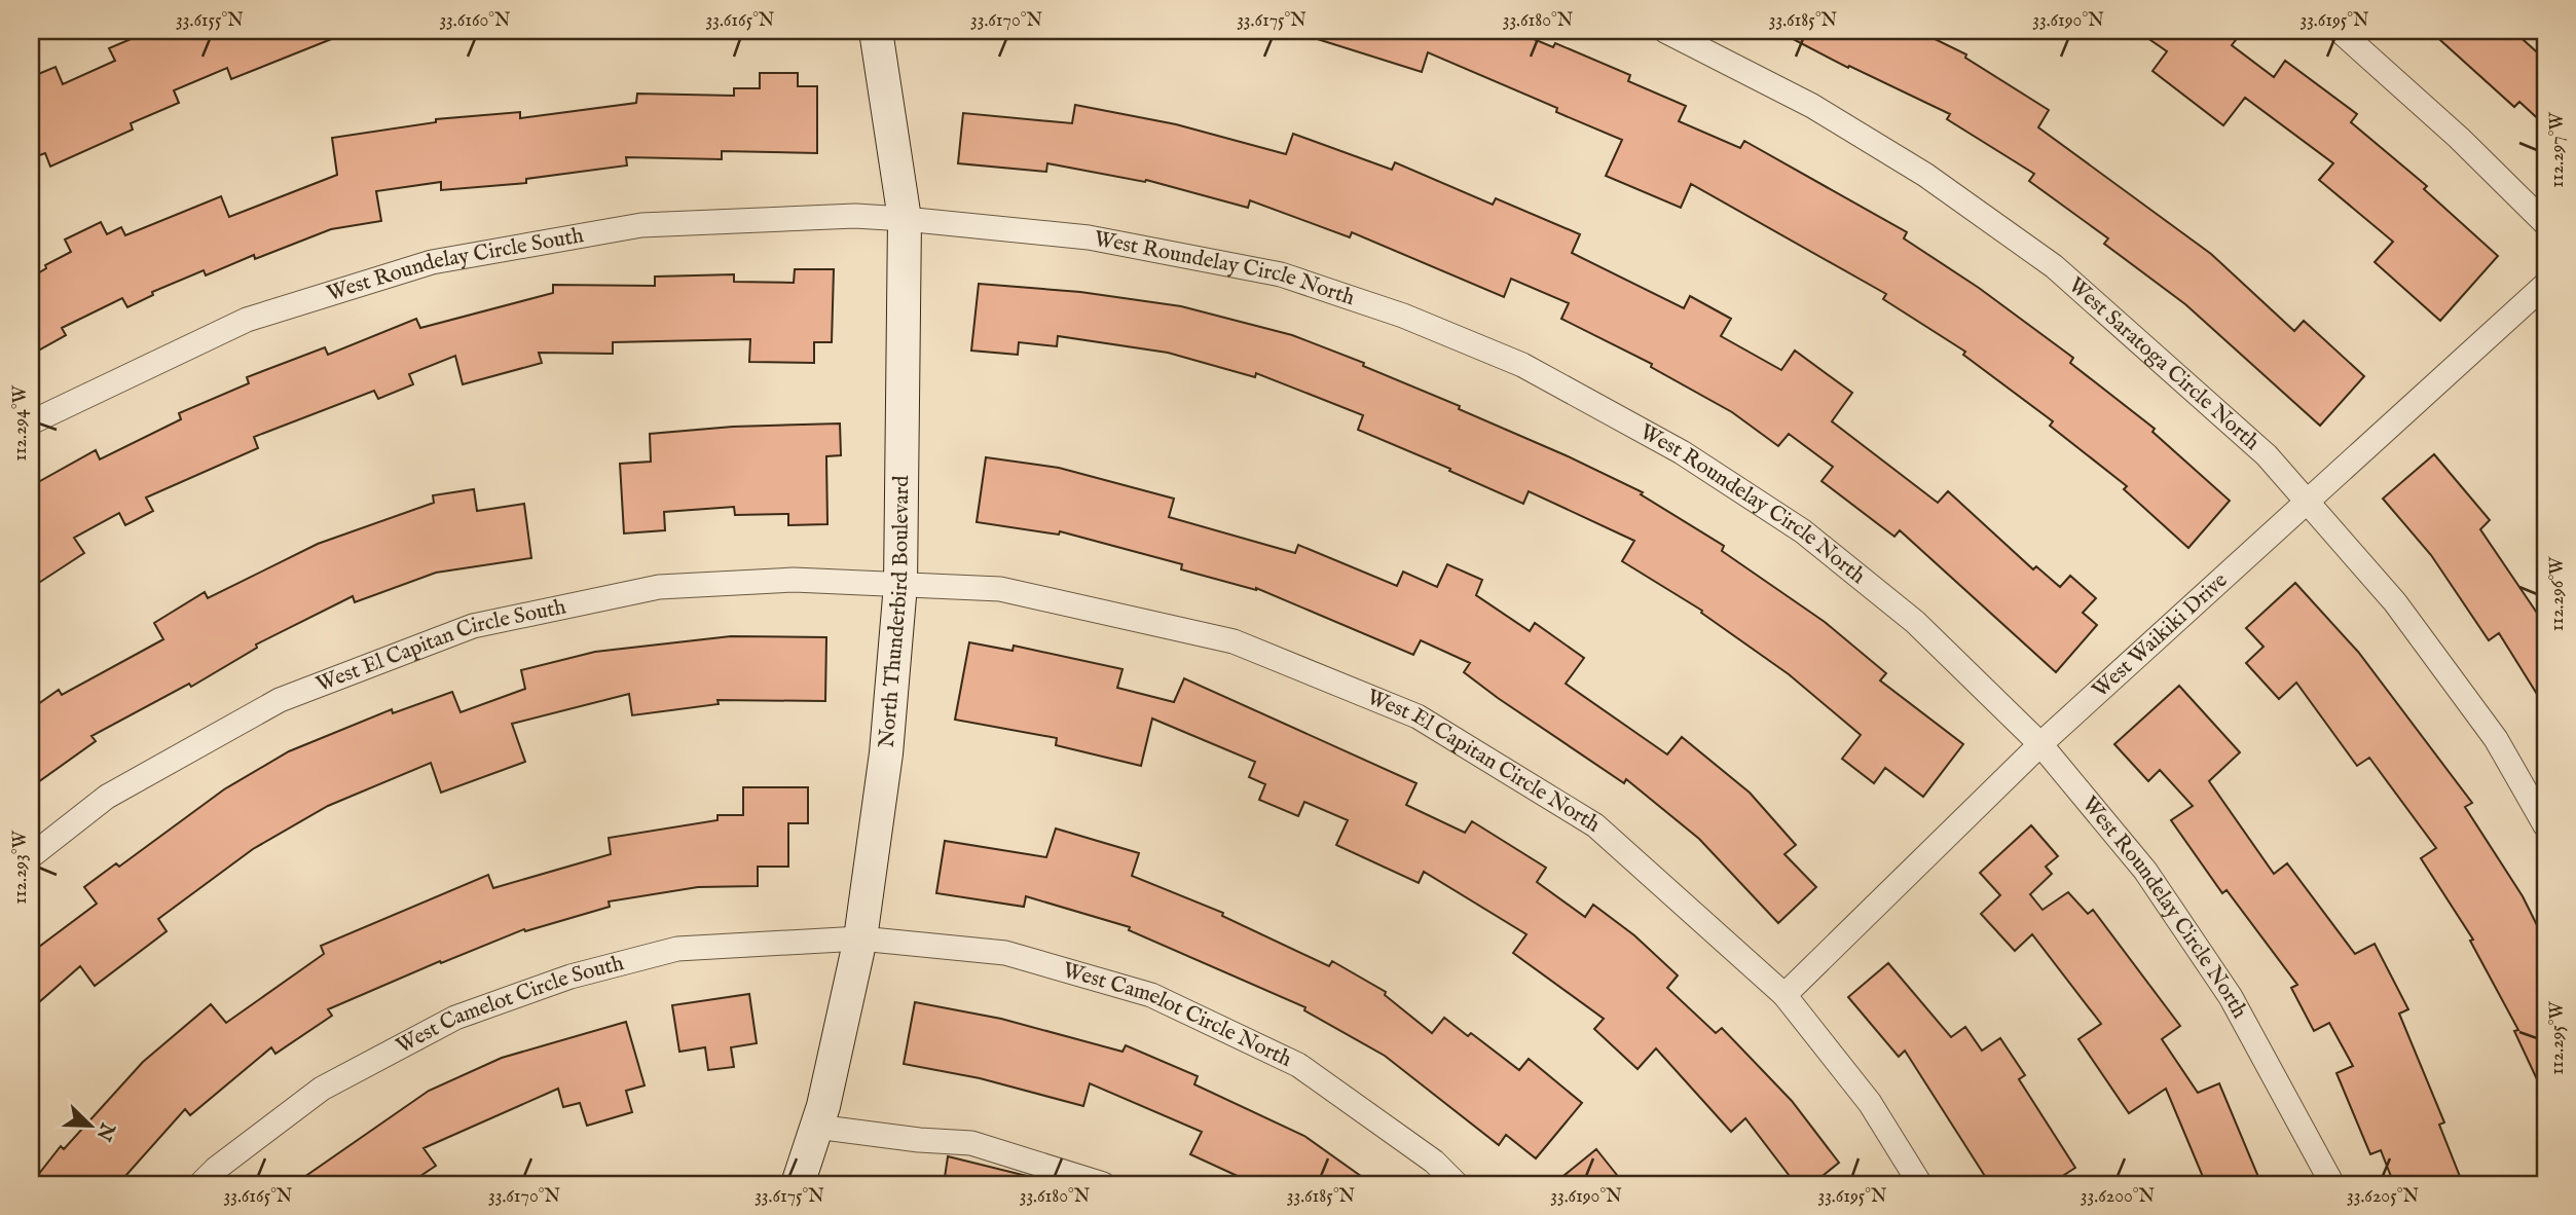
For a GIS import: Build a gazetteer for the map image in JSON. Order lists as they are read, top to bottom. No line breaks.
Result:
{"streets":{"street":["West Roundelay Circle South","West Roundelay Circle North","West Saratoga Circle North","North Thunderbird Boulevard","West Waikiki Drive","West El Capitan Circle South","West El Capitan Circle North","West Camelot Circle South","West Camelot Circle North"]},"crossings":[["West Roundelay Circle South","West Roundelay Circle North"],["West Roundelay Circle South","North Thunderbird Boulevard"],["West Roundelay Circle North","North Thunderbird Boulevard"],["West Roundelay Circle North","West Waikiki Drive"],["West Saratoga Circle North","West Waikiki Drive"],["North Thunderbird Boulevard","West El Capitan Circle South"],["North Thunderbird Boulevard","West El Capitan Circle North"],["North Thunderbird Boulevard","West Camelot Circle South"],["North Thunderbird Boulevard","West Camelot Circle North"],["West Waikiki Drive","West El Capitan Circle North"],["West El Capitan Circle South","West El Capitan Circle North"],["West Camelot Circle South","West Camelot Circle North"]],"north":"bottom right","coordinates":["33.6155°N","33.6160°N","33.6165°N","33.6170°N","33.6175°N","33.6180°N","33.6185°N","33.6190°N","33.6195°N","112.297°W","112.294°W","112.296°W","112.293°W","112.295°W","33.6200°N","33.6205°N"]}
